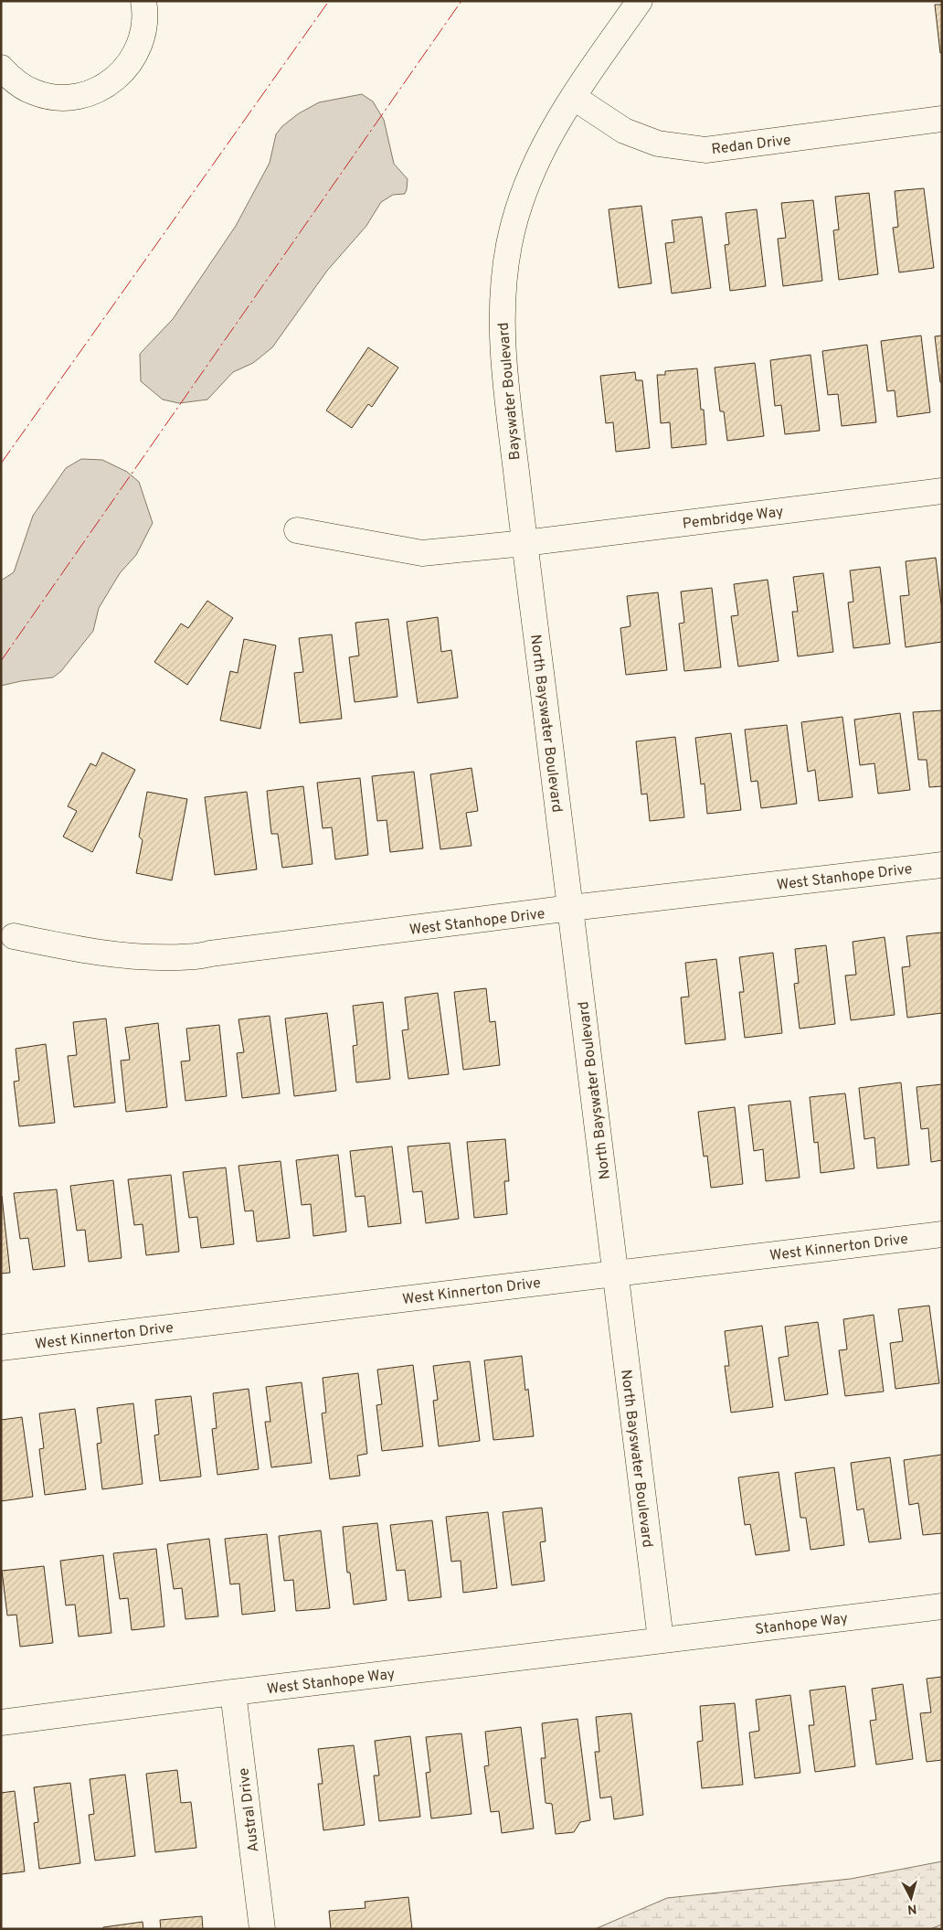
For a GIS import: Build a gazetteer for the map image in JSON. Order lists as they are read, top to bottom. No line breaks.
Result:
{"streets":{"street":["Redan Drive","Bayswater Boulevard","Pembridge Way","North Bayswater Boulevard","West Stanhope Drive","West Kinnerton Drive","Stanhope Way","West Stanhope Way","Austral Drive"]},"crossings":[["Redan Drive","Bayswater Boulevard"],["Bayswater Boulevard","Pembridge Way"],["Bayswater Boulevard","North Bayswater Boulevard"],["Pembridge Way","North Bayswater Boulevard"],["North Bayswater Boulevard","West Stanhope Drive"],["North Bayswater Boulevard","West Kinnerton Drive"],["North Bayswater Boulevard","Stanhope Way"],["North Bayswater Boulevard","West Stanhope Way"],["Stanhope Way","West Stanhope Way"],["West Stanhope Way","Austral Drive"]],"north":"bottom"}
